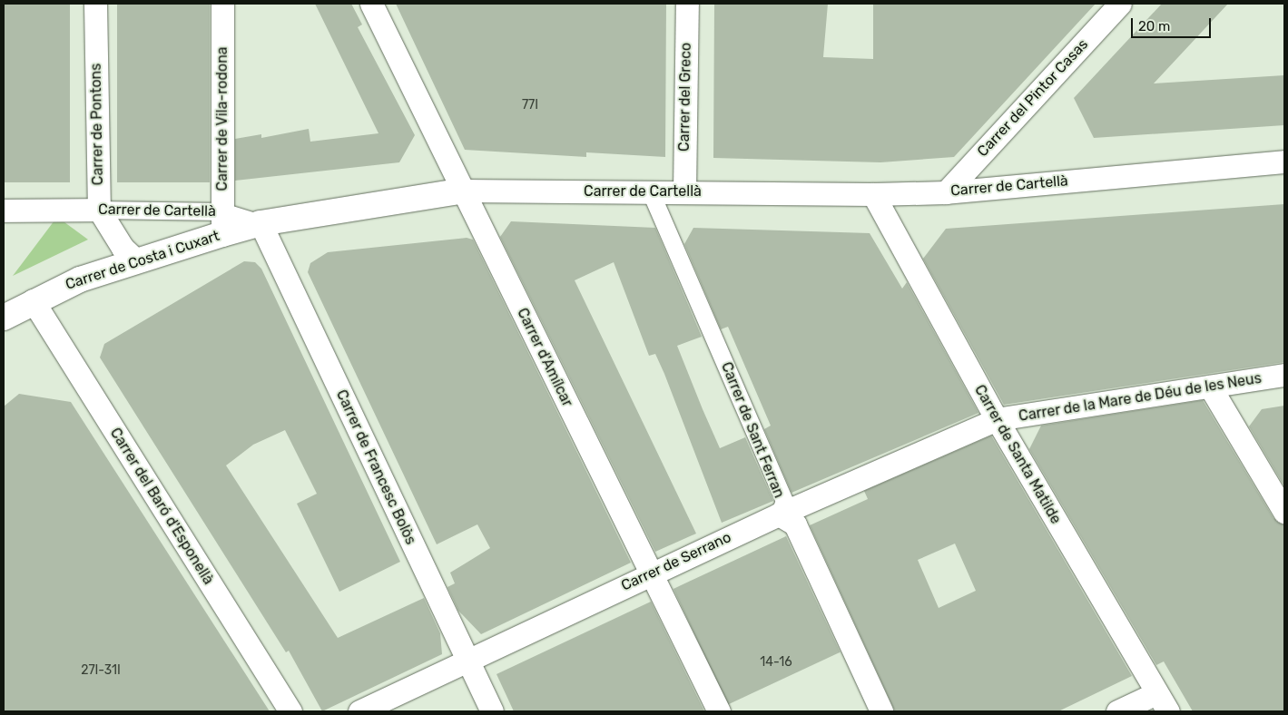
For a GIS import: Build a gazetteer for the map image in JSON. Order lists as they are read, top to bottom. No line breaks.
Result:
{"streets":{"street":["Carrer del Greco","Carrer del Pintor Casas","Carrer de Vila-rodona","Carrer de Pontons","Carrer de Cartellà","Carrer de Costa i Cuxart","Carrer d'Amílcar","Carrer de la Mare de Déu de les Neus","Carrer de Sant Ferran","Carrer de Santa Matilde","Carrer de Francesc Bolòs","Carrer del Baró d'Esponellà","Carrer de Serrano"]},"crossings":[["Carrer del Greco","Carrer de Cartellà"],["Carrer del Pintor Casas","Carrer de Cartellà"],["Carrer de Vila-rodona","Carrer de Cartellà"],["Carrer de Vila-rodona","Carrer de Costa i Cuxart"],["Carrer de Pontons","Carrer de Cartellà"],["Carrer de Cartellà","Carrer de Costa i Cuxart"],["Carrer de Cartellà","Carrer d'Amílcar"],["Carrer de Cartellà","Carrer de Sant Ferran"],["Carrer de Cartellà","Carrer de Santa Matilde"],["Carrer de Cartellà","Carrer de Francesc Bolòs"],["Carrer de Costa i Cuxart","Carrer de Francesc Bolòs"],["Carrer de Costa i Cuxart","Carrer del Baró d'Esponellà"],["Carrer d'Amílcar","Carrer de Serrano"],["Carrer de la Mare de Déu de les Neus","Carrer de Santa Matilde"],["Carrer de la Mare de Déu de les Neus","Carrer de Serrano"],["Carrer de Sant Ferran","Carrer de Serrano"],["Carrer de Santa Matilde","Carrer de Serrano"],["Carrer de Francesc Bolòs","Carrer de Serrano"]],"house_numbers":["77I","14-16","27I-31I"],"scale_bar":"20 m"}
